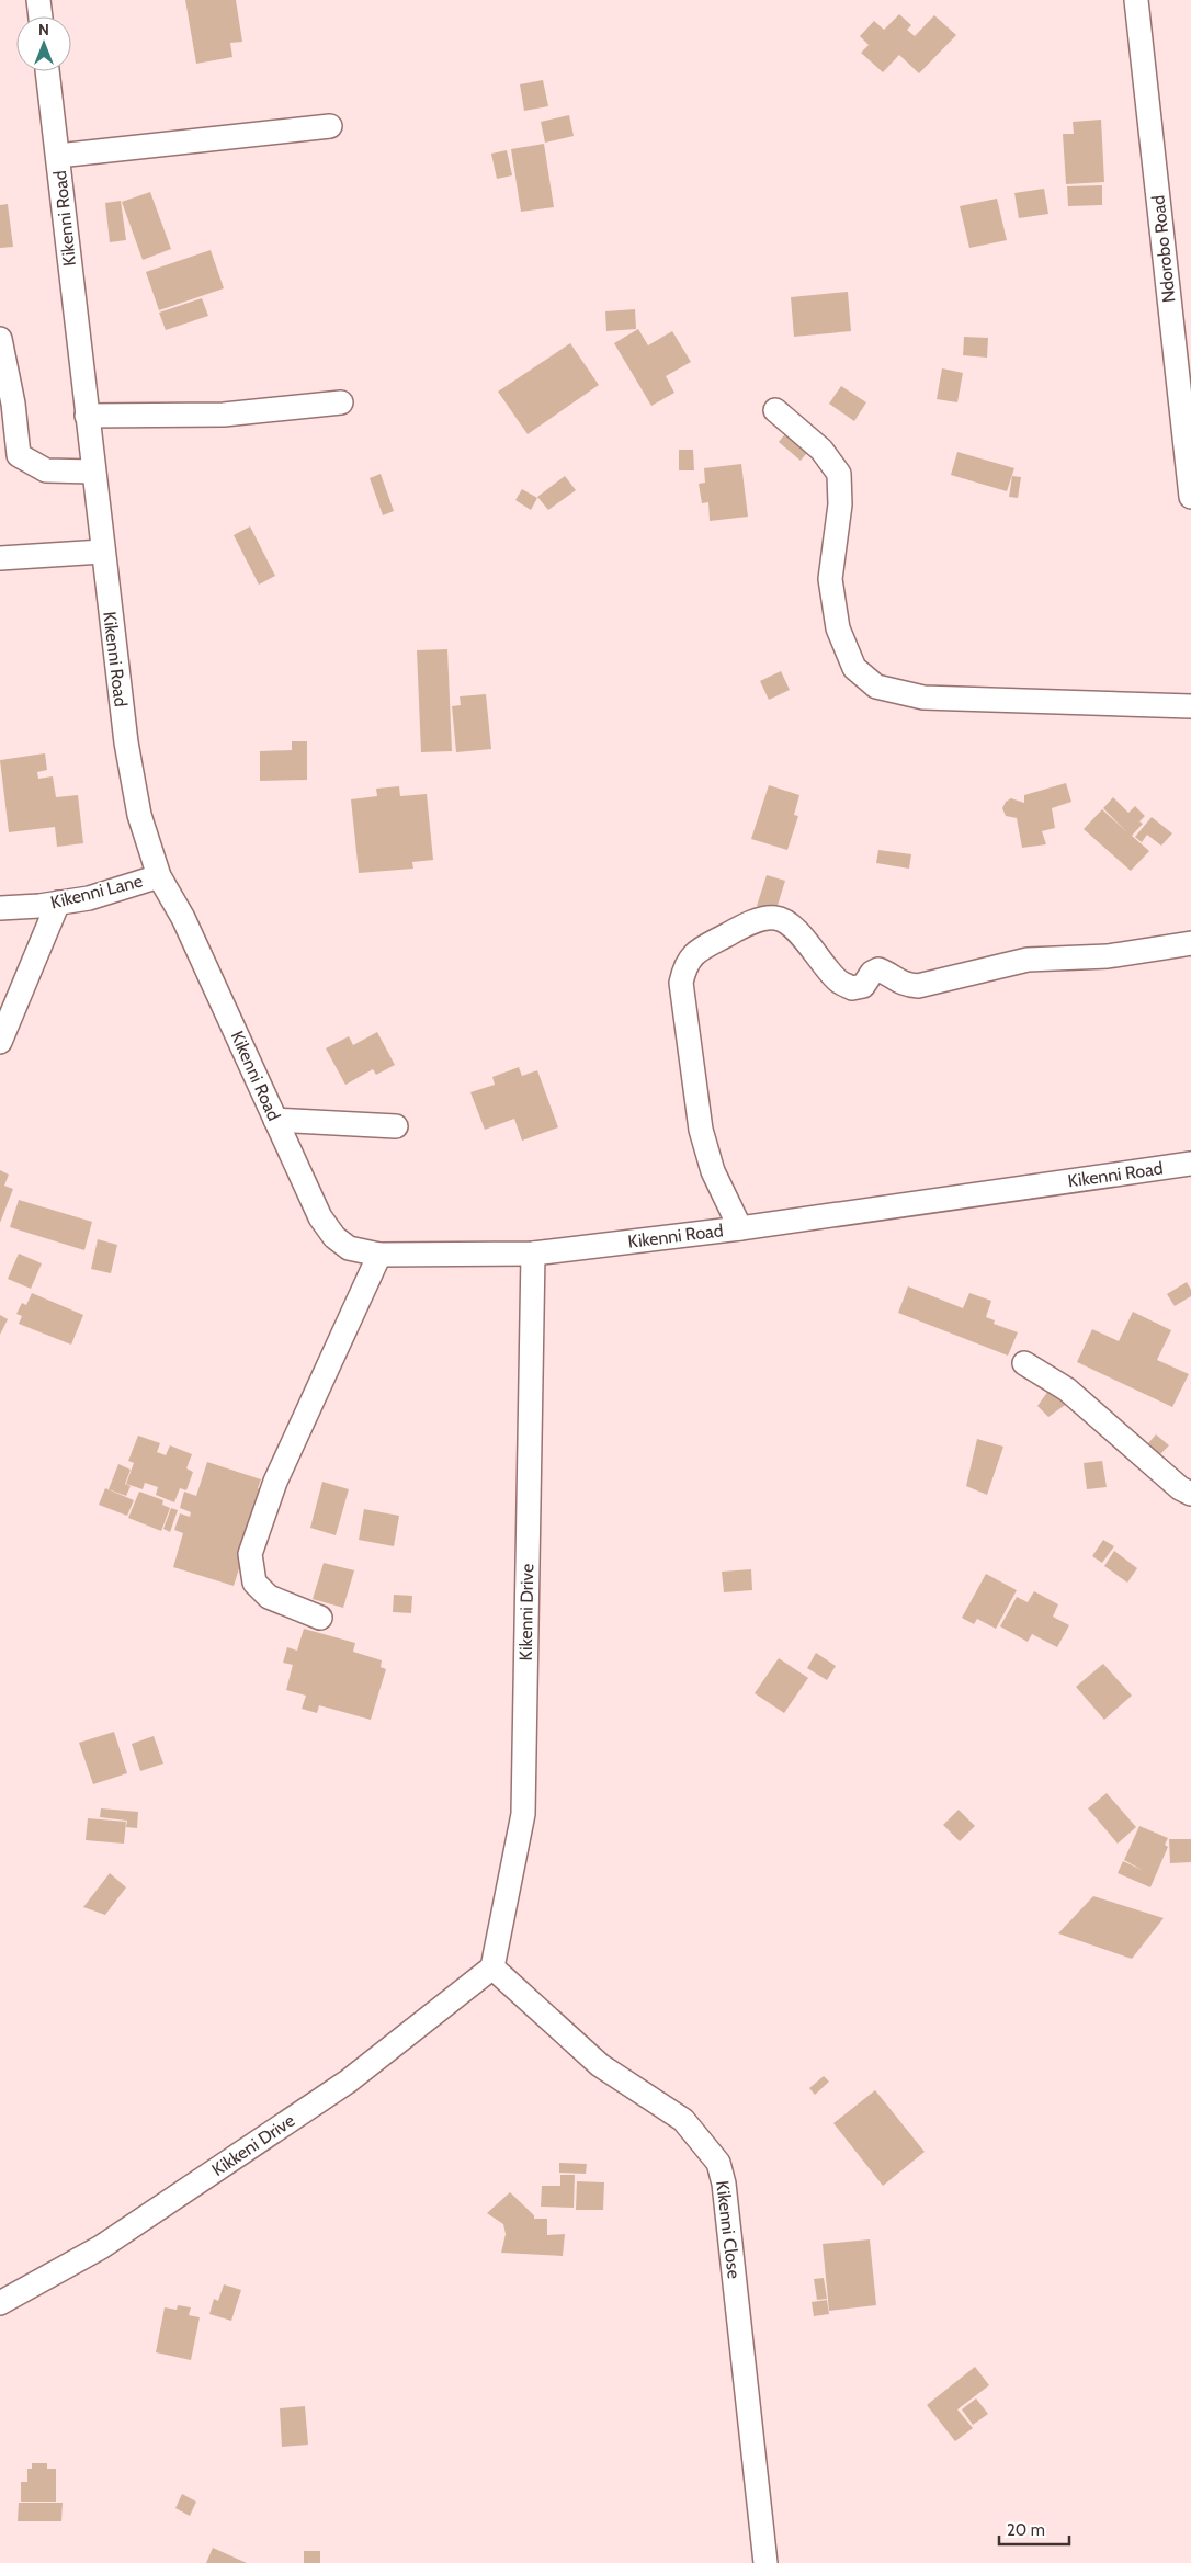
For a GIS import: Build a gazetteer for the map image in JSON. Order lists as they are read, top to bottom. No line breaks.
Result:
{"streets":{"street":["Kikenni Road","Ndorobo Road","Kikenni Lane","Kikenni Drive","Kikkeni Drive","Kikenni Close"]},"crossings":[["Kikenni Road","Kikenni Lane"],["Kikenni Road","Kikenni Drive"],["Kikenni Drive","Kikkeni Drive"],["Kikenni Drive","Kikenni Close"],["Kikkeni Drive","Kikenni Close"]],"scale_bar":"20 m","north":"top"}
